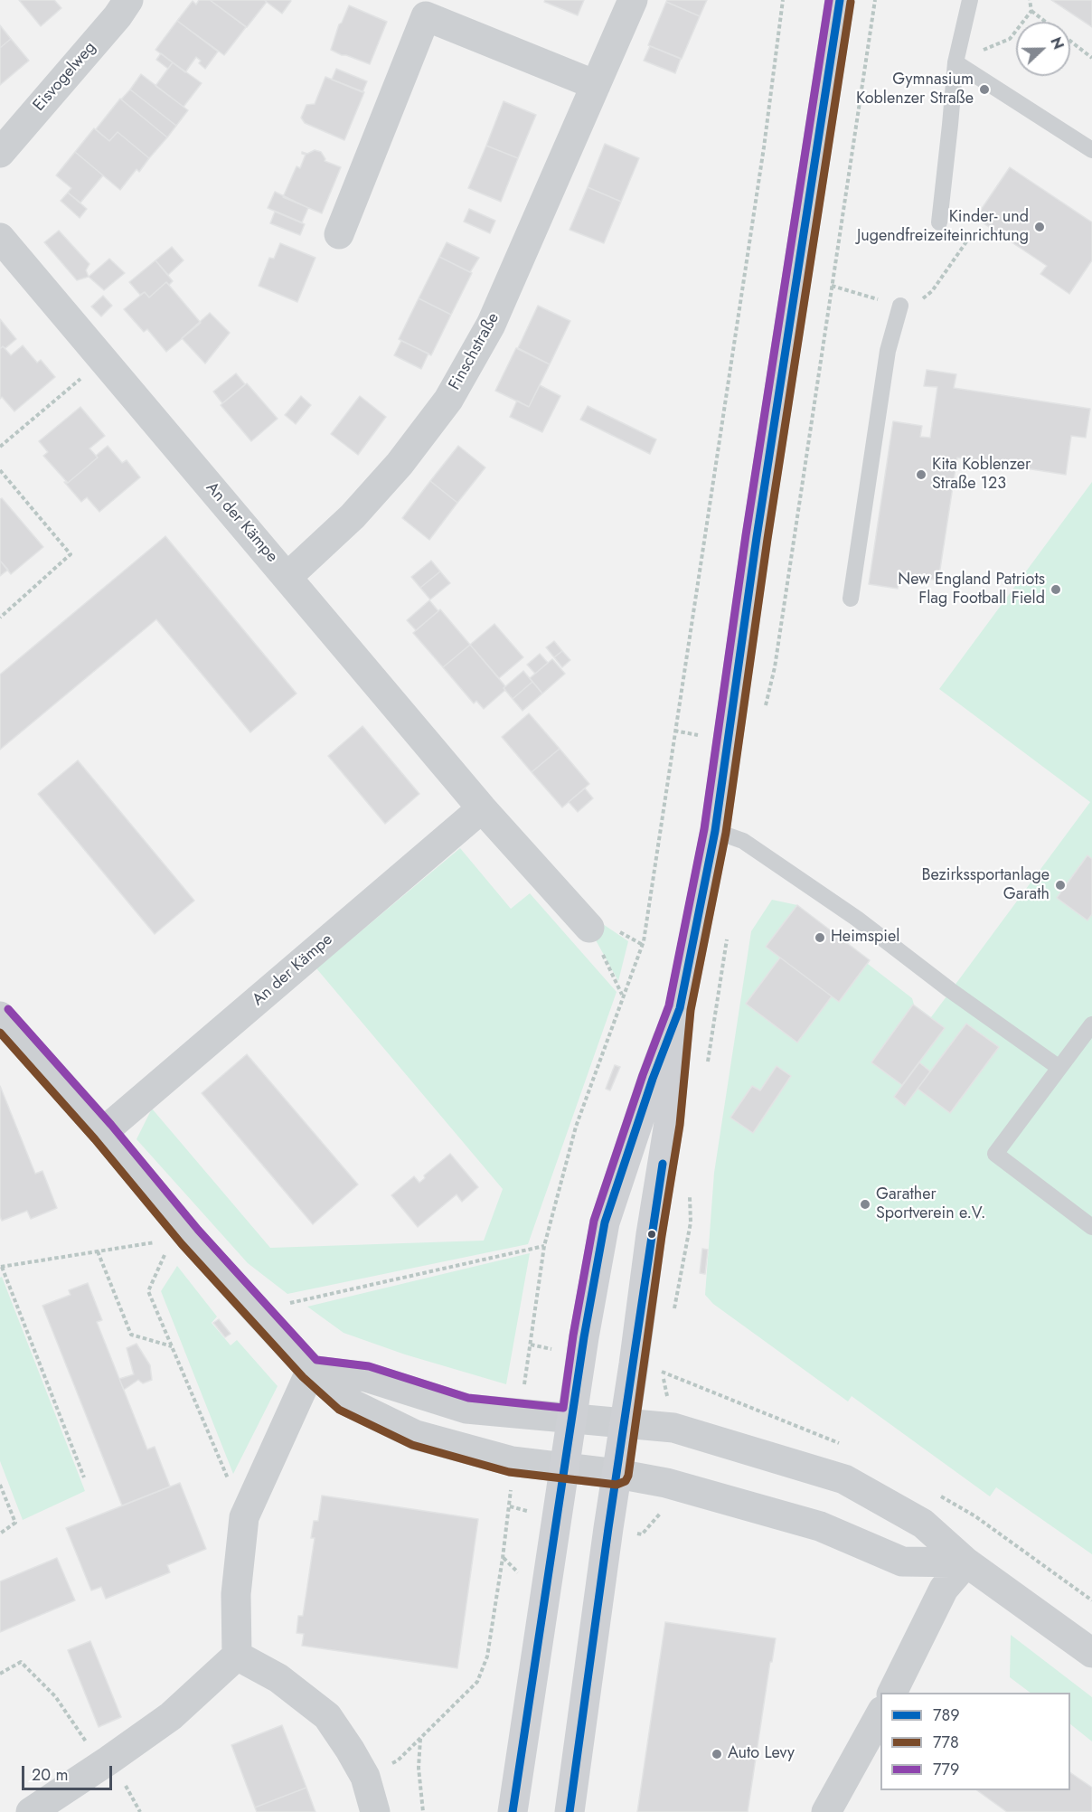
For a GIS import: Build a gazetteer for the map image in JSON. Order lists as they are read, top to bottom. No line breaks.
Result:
{"streets":{"street":["Eisvogelweg","Finschstraße","An der Kämpe"]},"crossings":[["Finschstraße","An der Kämpe"]],"places":["Gymnasium Koblenzer Straße","Kinder- und Jugendfreizeiteinrichtung","Kita Koblenzer Straße 123","New England Patriots Flag Football Field","Bezirkssportanlage Garath","Heimspiel","Garather Sportverein e.V.","Auto Levy"],"lines":["transit line 789","transit line 779","transit line 778"],"legend":["789","778","779"],"scale_bar":"20 m","north":"right"}
